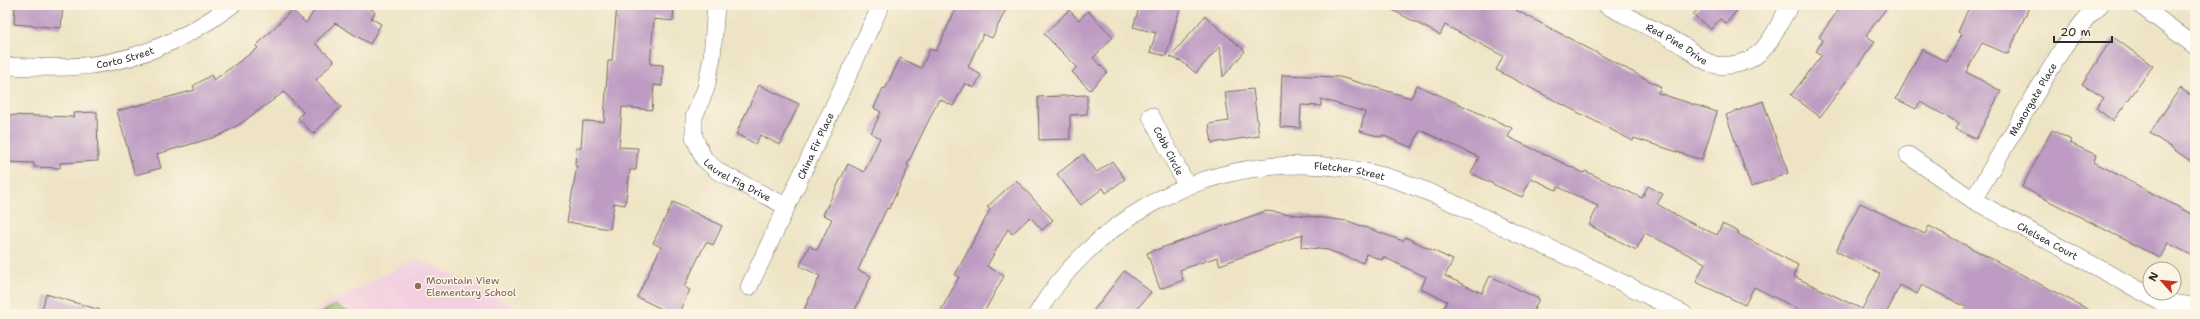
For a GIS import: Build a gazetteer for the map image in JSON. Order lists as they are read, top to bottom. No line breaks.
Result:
{"streets":{"street":["Red Pine Drive","Corto Street","Manorgate Place","China Fir Place","Cobb Circle","Fletcher Street","Laurel Fig Drive","Chelsea Court"]},"crossings":[["Manorgate Place","Chelsea Court"],["China Fir Place","Laurel Fig Drive"],["Cobb Circle","Fletcher Street"]],"places":["Mountain View Elementary School"],"scale_bar":"20 m","north":"top left"}
